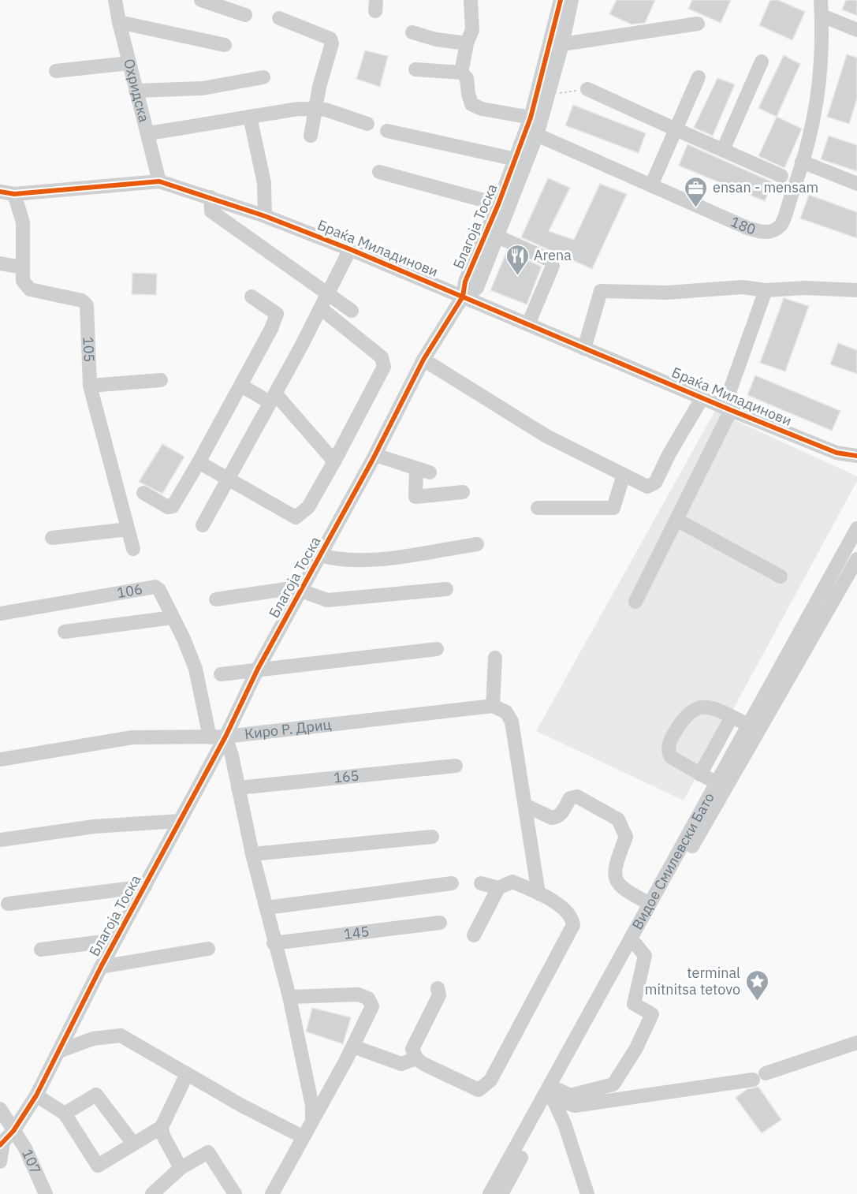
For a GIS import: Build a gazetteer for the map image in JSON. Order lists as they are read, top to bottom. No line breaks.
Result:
{"streets":{"street":["Охридска","180","Благоја Тоска","Браќа Миладинови","105","106","Киро Р. Дриц","165","Видое Смилевски Бато","145","107"]},"crossings":[["Охридска","Браќа Миладинови"],["180","Благоја Тоска"],["Благоја Тоска","Браќа Миладинови"],["Благоја Тоска","Киро Р. Дриц"],["Благоја Тоска","107"],["Браќа Миладинови","105"],["106","Киро Р. Дриц"]],"places":{"office":["ensan - mensam"],"restaurant":["Arena"],"place":["terminal mitnitsa tetovo"]}}
